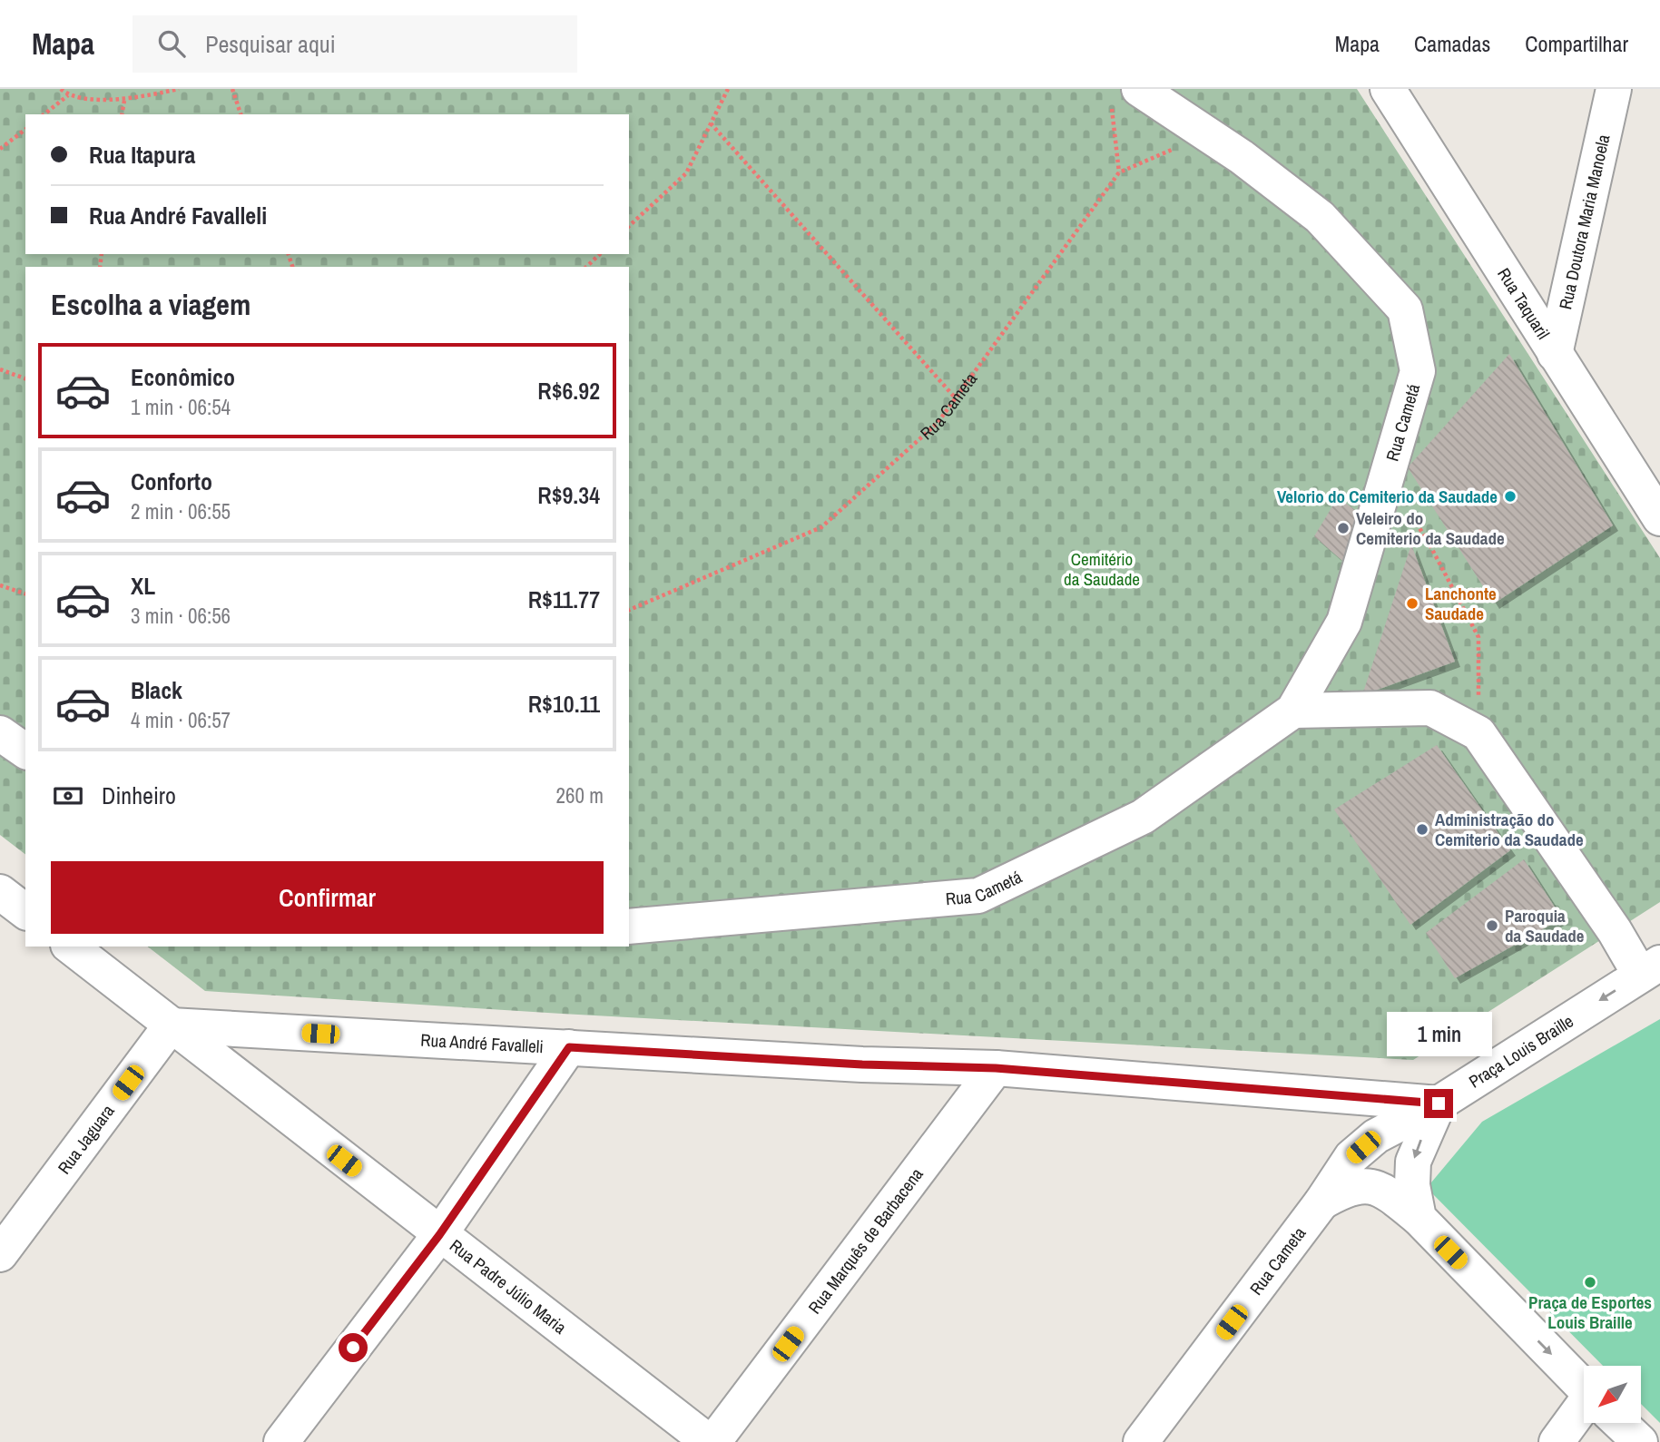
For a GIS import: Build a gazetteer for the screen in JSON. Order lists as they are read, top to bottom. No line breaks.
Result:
{"streets":{"street":["Rua Doutora Maria Manoela","Rua Taquaril","Rua Cameta","Rua Cametá","Rua André Favalleli","Praça Louis Braille","Rua Jaguara","Rua Marquês de Barbacena","Rua Padre Júlio Maria"]},"crossings":[["Rua Doutora Maria Manoela","Rua Taquaril"],["Rua Cameta","Rua André Favalleli"],["Rua Cameta","Praça Louis Braille"],["Rua André Favalleli","Praça Louis Braille"],["Rua André Favalleli","Rua Jaguara"],["Rua André Favalleli","Rua Marquês de Barbacena"],["Rua André Favalleli","Rua Padre Júlio Maria"],["Rua Jaguara","Rua Padre Júlio Maria"],["Rua Marquês de Barbacena","Rua Padre Júlio Maria"]],"one_way":["Praça Louis Braille"],"parks":["Cemitério da Saudade"],"places":["Velorio do Cemiterio da Saudade","Veleiro do Cemiterio da Saudade","Lanchonte Saudade","Administração do Cemiterio da Saudade","Paroquia da Saudade","Praça de Esportes Louis Braille"],"north":"bottom left","page":{"header":"Mapa","search":"Pesquisar aqui","nav":["Mapa","Camadas","Compartilhar"],"banner":["Rua Itapura","Rua André Favalleli"],"heading":"Escolha a viagem","list":[{"name":"Econômico","note":"1 min · 06:54","value":"R$6.92"},{"name":"Conforto","note":"2 min · 06:55","value":"R$9.34"},{"name":"XL","note":"3 min · 06:56","value":"R$11.77"},{"name":"Black","note":"4 min · 06:57","value":"R$10.11"}],"pay":["Dinheiro","260 m"],"buttons":"Confirmar","bubble":"1 min"}}
